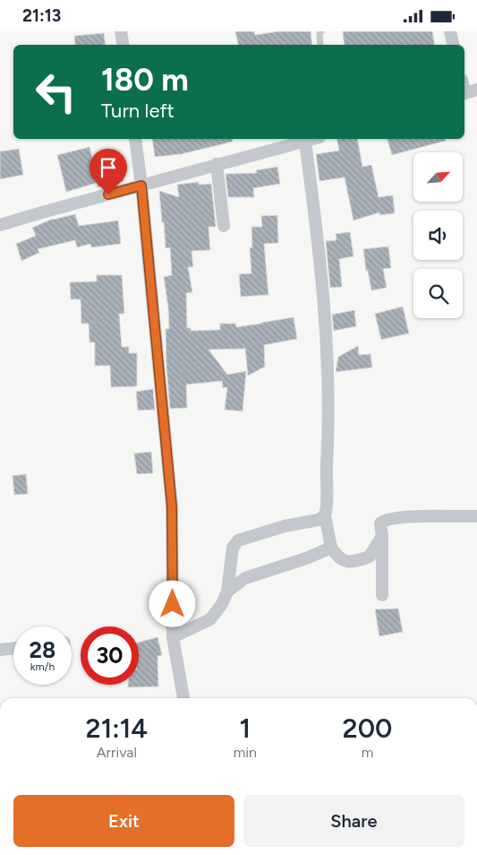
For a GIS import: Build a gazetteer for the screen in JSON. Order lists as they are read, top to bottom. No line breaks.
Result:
{"north":"top right","page":{"status":"21:13","turn":["180 m","Turn left"],"speed":"28 km/h","limit":"30","eta":["21:14","Arrival","1","min","200","m"],"buttons":["Exit","Share"]}}
